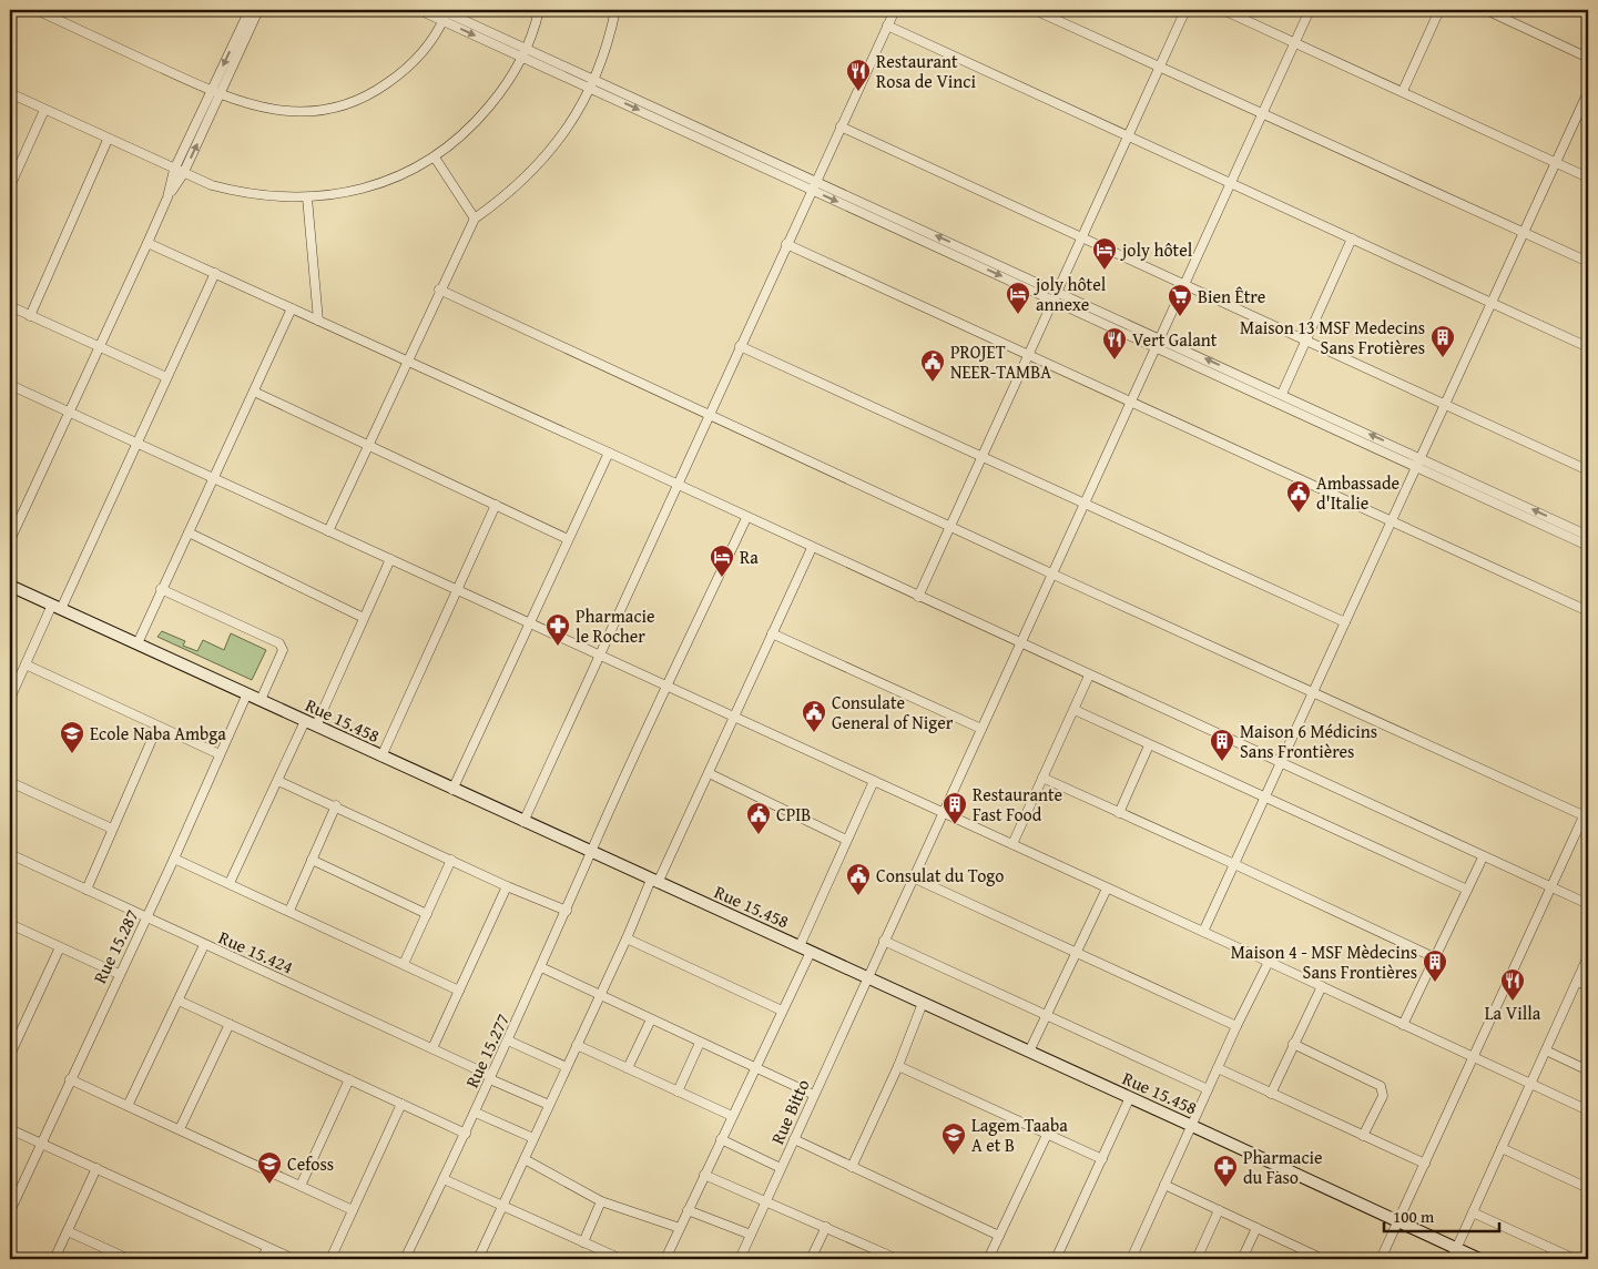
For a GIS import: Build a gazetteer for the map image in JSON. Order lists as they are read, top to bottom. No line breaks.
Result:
{"streets":{"main road":["Rue 15.458"],"street":["Rue 15.287","Rue 15.424","Rue 15.277","Rue Bitto"]},"crossings":[["Rue 15.458","Rue 15.287"],["Rue 15.458","Rue 15.277"],["Rue 15.458","Rue Bitto"],["Rue 15.287","Rue 15.424"],["Rue 15.424","Rue 15.277"]],"places":{"restaurant":["Restaurant Rosa de Vinci","Vert Galant","La Villa"],"hotel":["joly hôtel","joly hôtel annexe","Ra"],"supermarket":["Bien Être"],"building":["Maison 13 MSF Medecins Sans Frotières","Maison 6 Médicins Sans Frontières","Restaurante Fast Food","Maison 4 - MSF Mèdecins Sans Frontières"],"public building":["PROJET NEER-TAMBA","Ambassade d'Italie","Consulate General of Niger","CPIB","Consulat du Togo"],"pharmacy":["Pharmacie le Rocher","Pharmacie du Faso"],"school or university":["Ecole Naba Ambga","Lagem Taaba A et B","Cefoss"]},"scale_bar":"100 m"}
